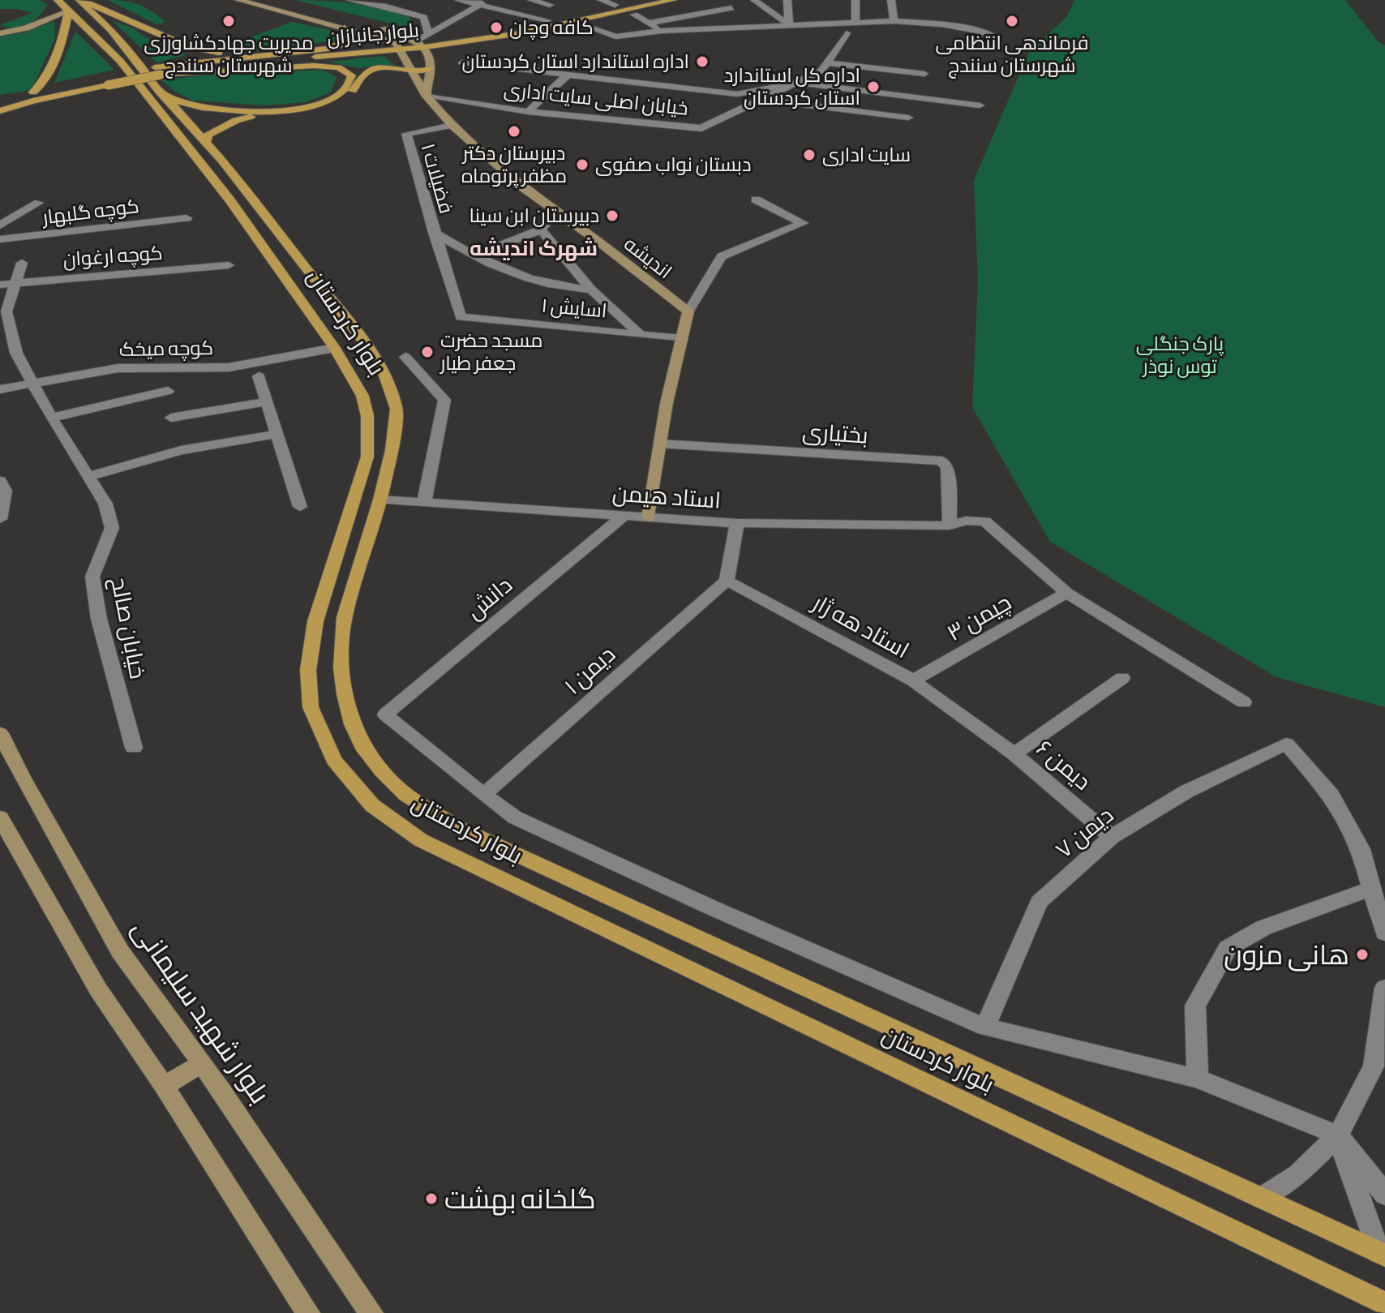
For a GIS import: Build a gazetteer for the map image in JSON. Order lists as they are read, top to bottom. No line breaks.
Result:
{"streets":{"main road":["بلوار جانبازان","اندیشه","بلوار کردستان","بلوار شهید سلیمانی"],"street":["خیابان اصلی سایت اداری","فضیلات ۱","کوچه گلبهار","کوچه ارغوان","اسایش ۱","کوچه میخک","بختیاری","استاد هیمن","دانش","چیمن ۳","استاد هه ژار","خیابان صالح","دیمن ۱","دیمن ۶","دیمن ۷"]},"crossings":[["بلوار جانبازان","اندیشه"],["بلوار جانبازان","بلوار کردستان"],["خیابان اصلی سایت اداری","اندیشه"],["فضیلات ۱","اندیشه"],["فضیلات ۱","اسایش ۱"],["کوچه ارغوان","خیابان صالح"],["بلوار کردستان","کوچه میخک"],["بلوار کردستان","استاد هیمن"],["کوچه میخک","خیابان صالح"],["بختیاری","استاد هیمن"],["استاد هیمن","دانش"],["استاد هیمن","چیمن ۳"],["دانش","دیمن ۱"],["چیمن ۳","استاد هه ژار"],["استاد هه ژار","دیمن ۱"],["استاد هه ژار","دیمن ۶"],["دیمن ۶","دیمن ۷"]],"districts":["شهرک اندیشه"],"parks":["پارک جنگلی توس نوذر"],"places":["مدیریت جهادکشاورزی شهرستان سنندج","فرماندهی انتظامی شهرستان سنندج","کافه وچان","اداره استاندارد استان کردستان","اداره کل استاندارد استان کردستان","دبیرستان دکتر مظفر پرتوماه","سایت اداری","دبستان نواب صفوی","دبیرستان ابن سینا","مسجد حضرت جعفر طیار","هانی مزون","گلخانه بهشت"]}
